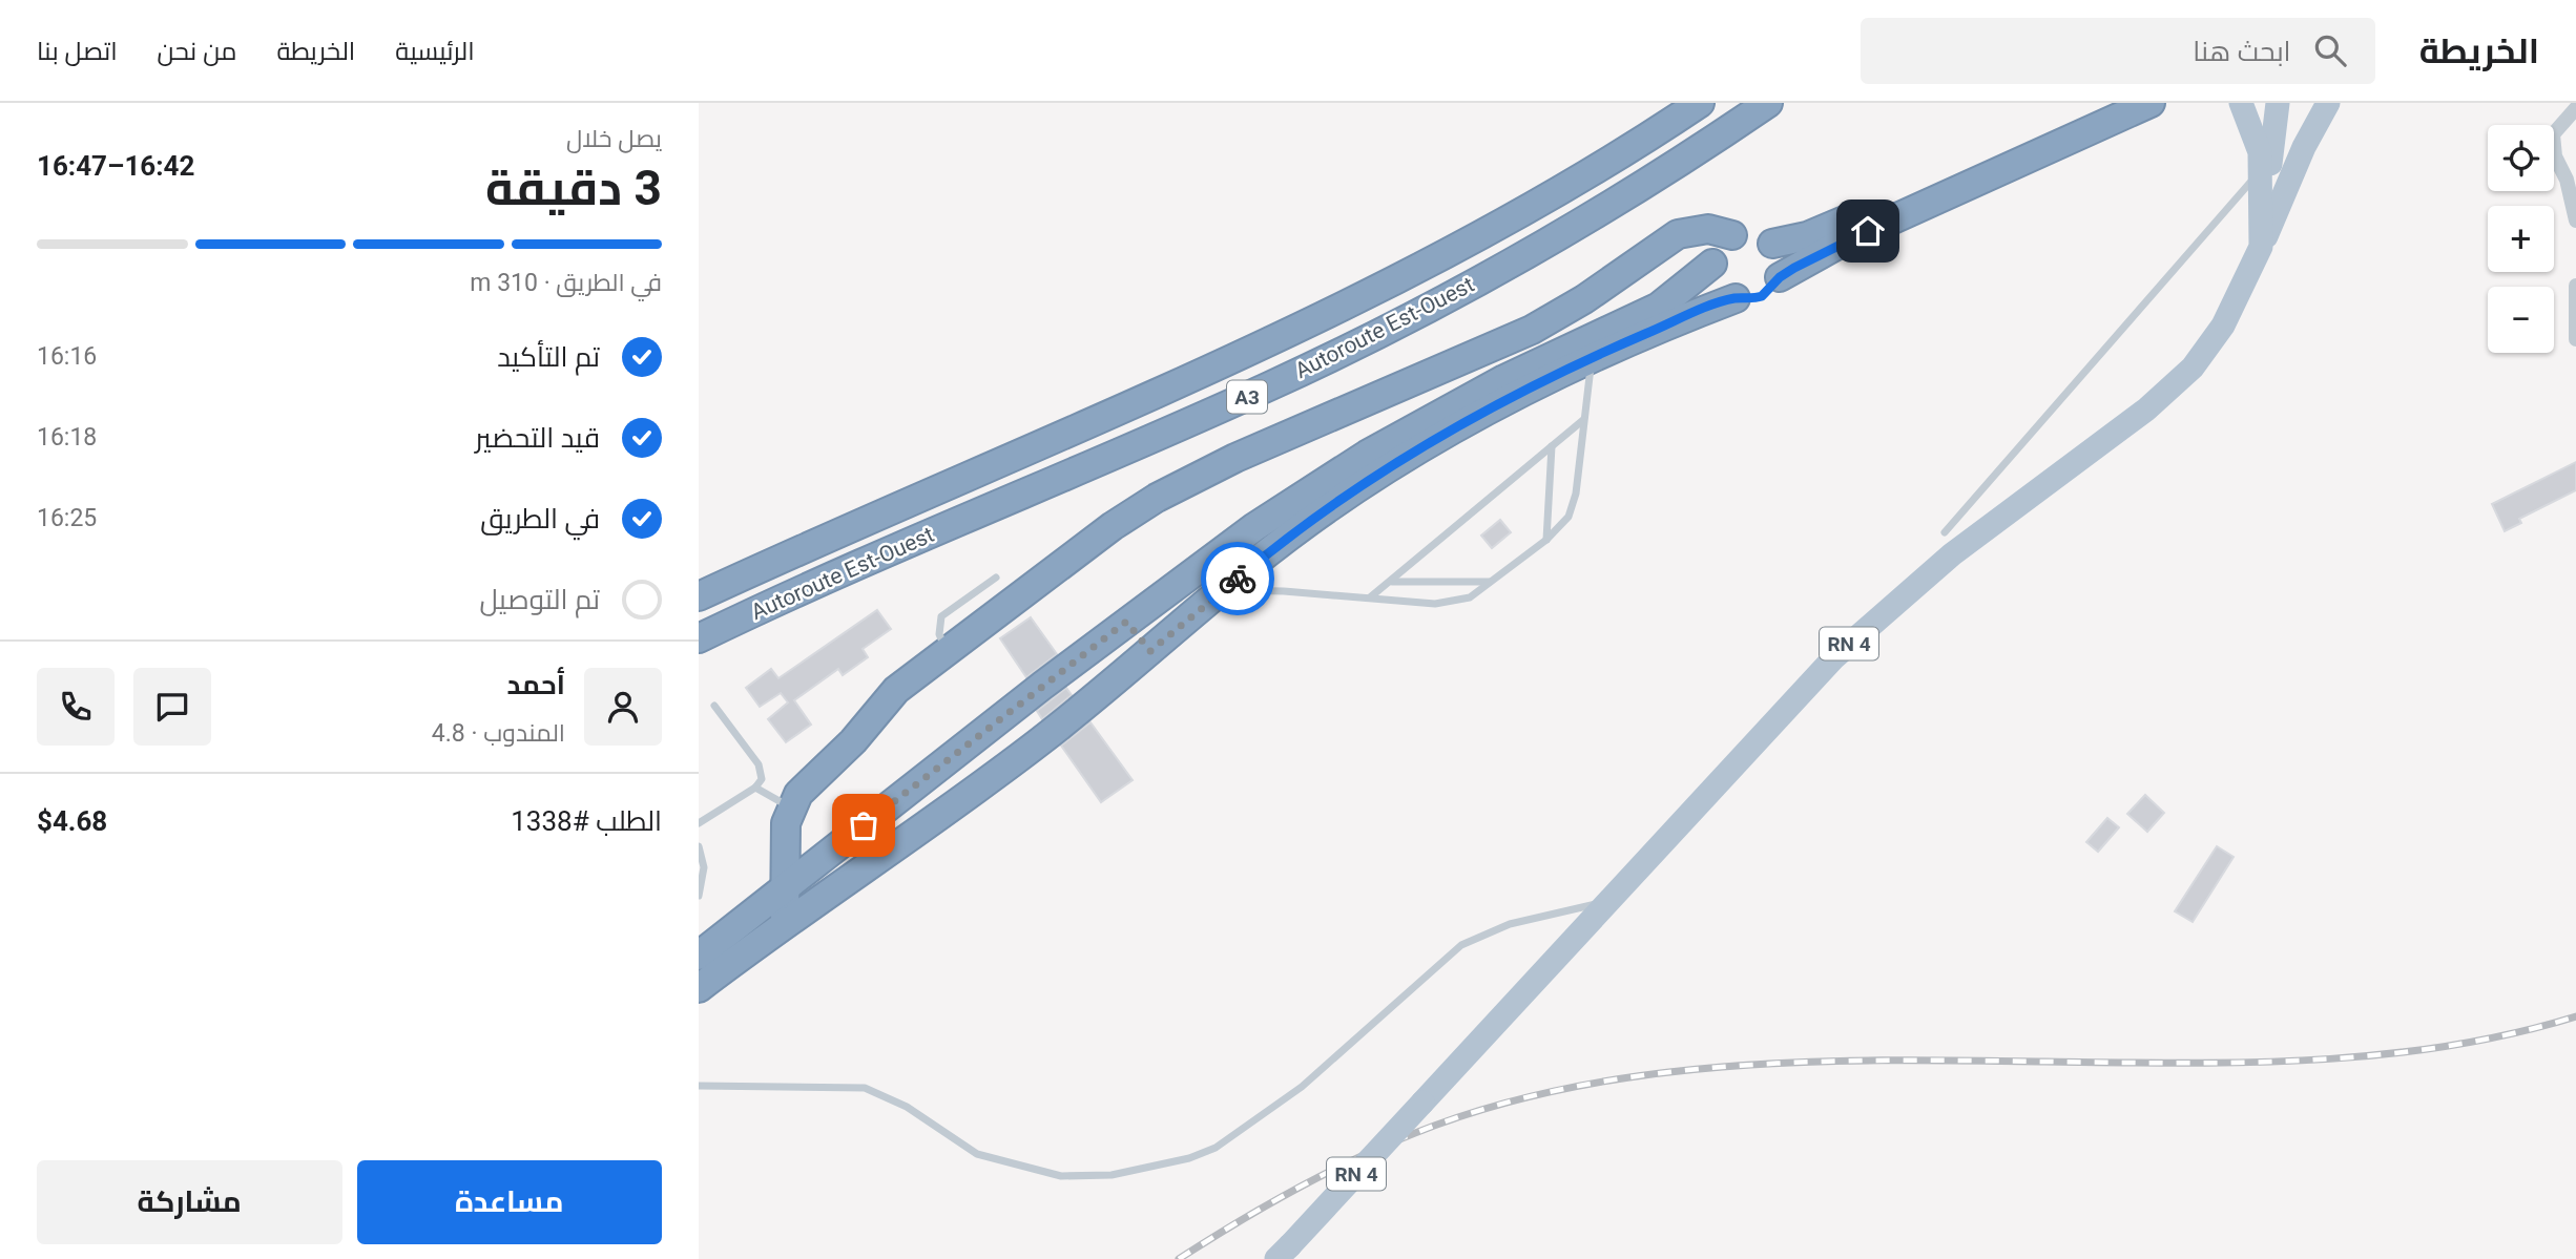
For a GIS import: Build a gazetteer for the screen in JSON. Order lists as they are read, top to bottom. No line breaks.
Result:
{"streets":{"highway":["Autoroute Est-Ouest","A3"],"main road":["RN 4"]},"page":{"header":"الخريطة","search":"ابحث هنا","nav":["الرئيسية","الخريطة","من نحن","اتصل بنا"],"heading":["3 دقيقة","يصل خلال","16:42–16:47"],"panel":["أحمد","المندوب · 4.8","الطلب #1338","$4.68"],"map_buttons":["+","−"],"bar":"في الطريق · 310 m","list":[["تم التأكيد","16:16"],["قيد التحضير","16:18"],["في الطريق","16:25"],"تم التوصيل"],"buttons":["مساعدة","مشاركة"]}}
